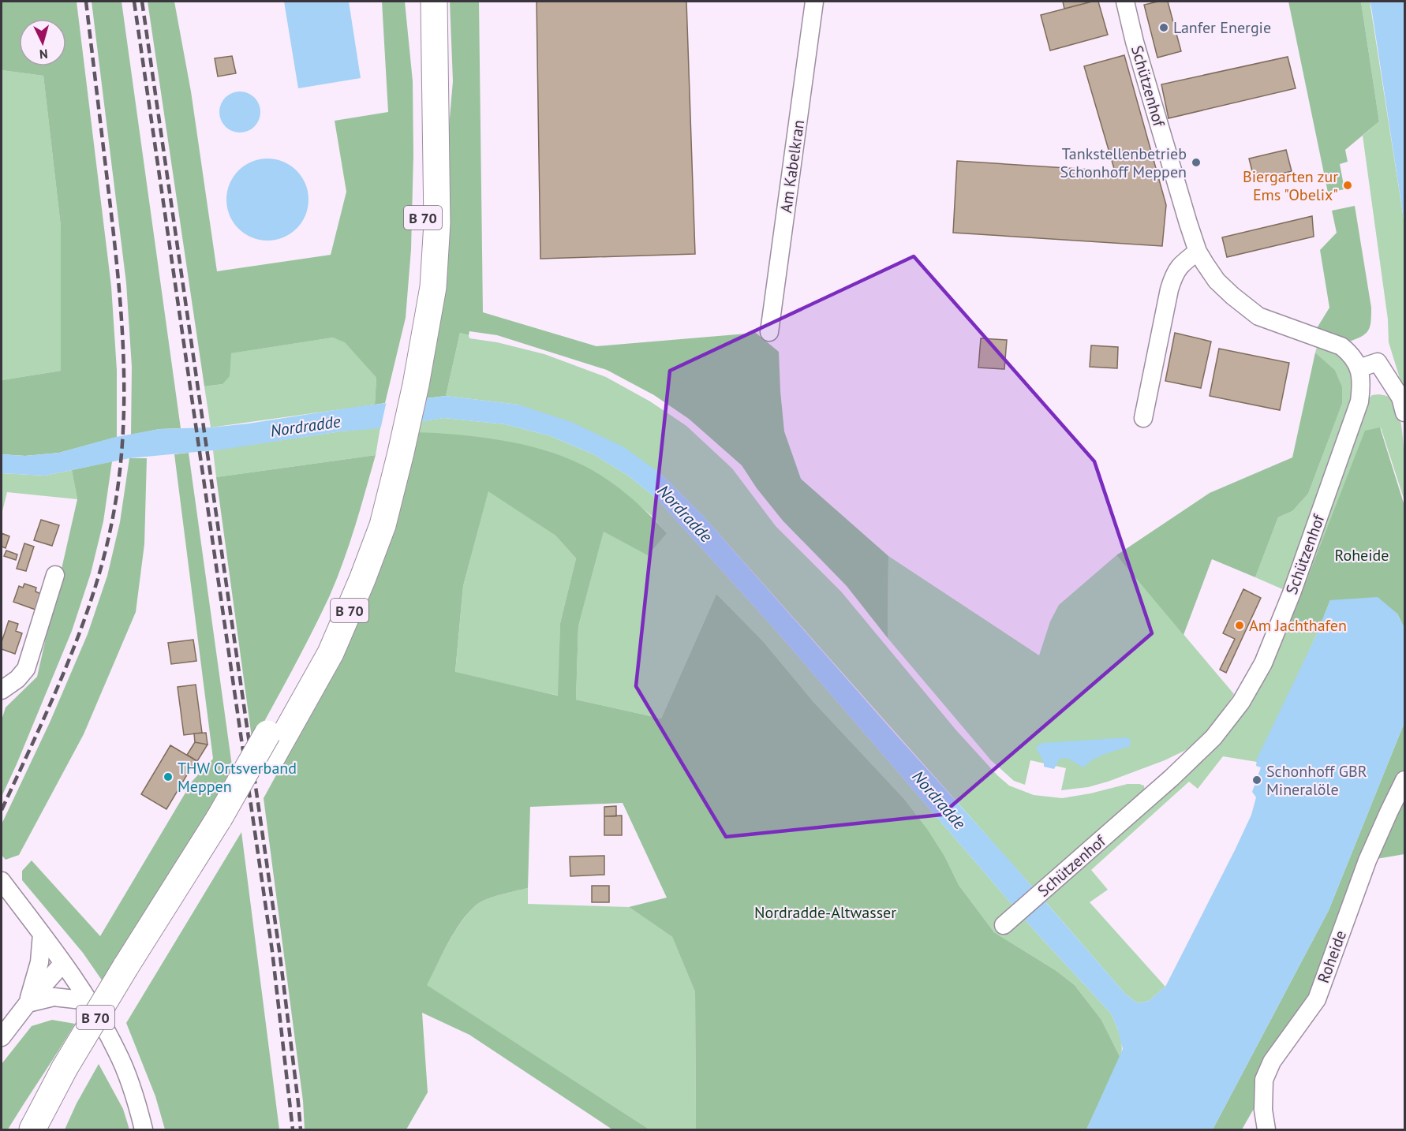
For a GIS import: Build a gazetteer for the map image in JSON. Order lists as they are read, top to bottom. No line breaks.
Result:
{"streets":{"highway":["B 70"],"street":["Schützenhof","Am Kabelkran","Roheide"]},"water":["Nordradde"],"parks":["Roheide","Nordradde-Altwasser"],"places":["Lanfer Energie","Tankstellenbetrieb Schonhoff Meppen","Biergarten zur Ems \"Obelix\"","Am Jachthafen","THW Ortsverband Meppen","Schonhoff GBR Mineralöle"],"north":"bottom"}
